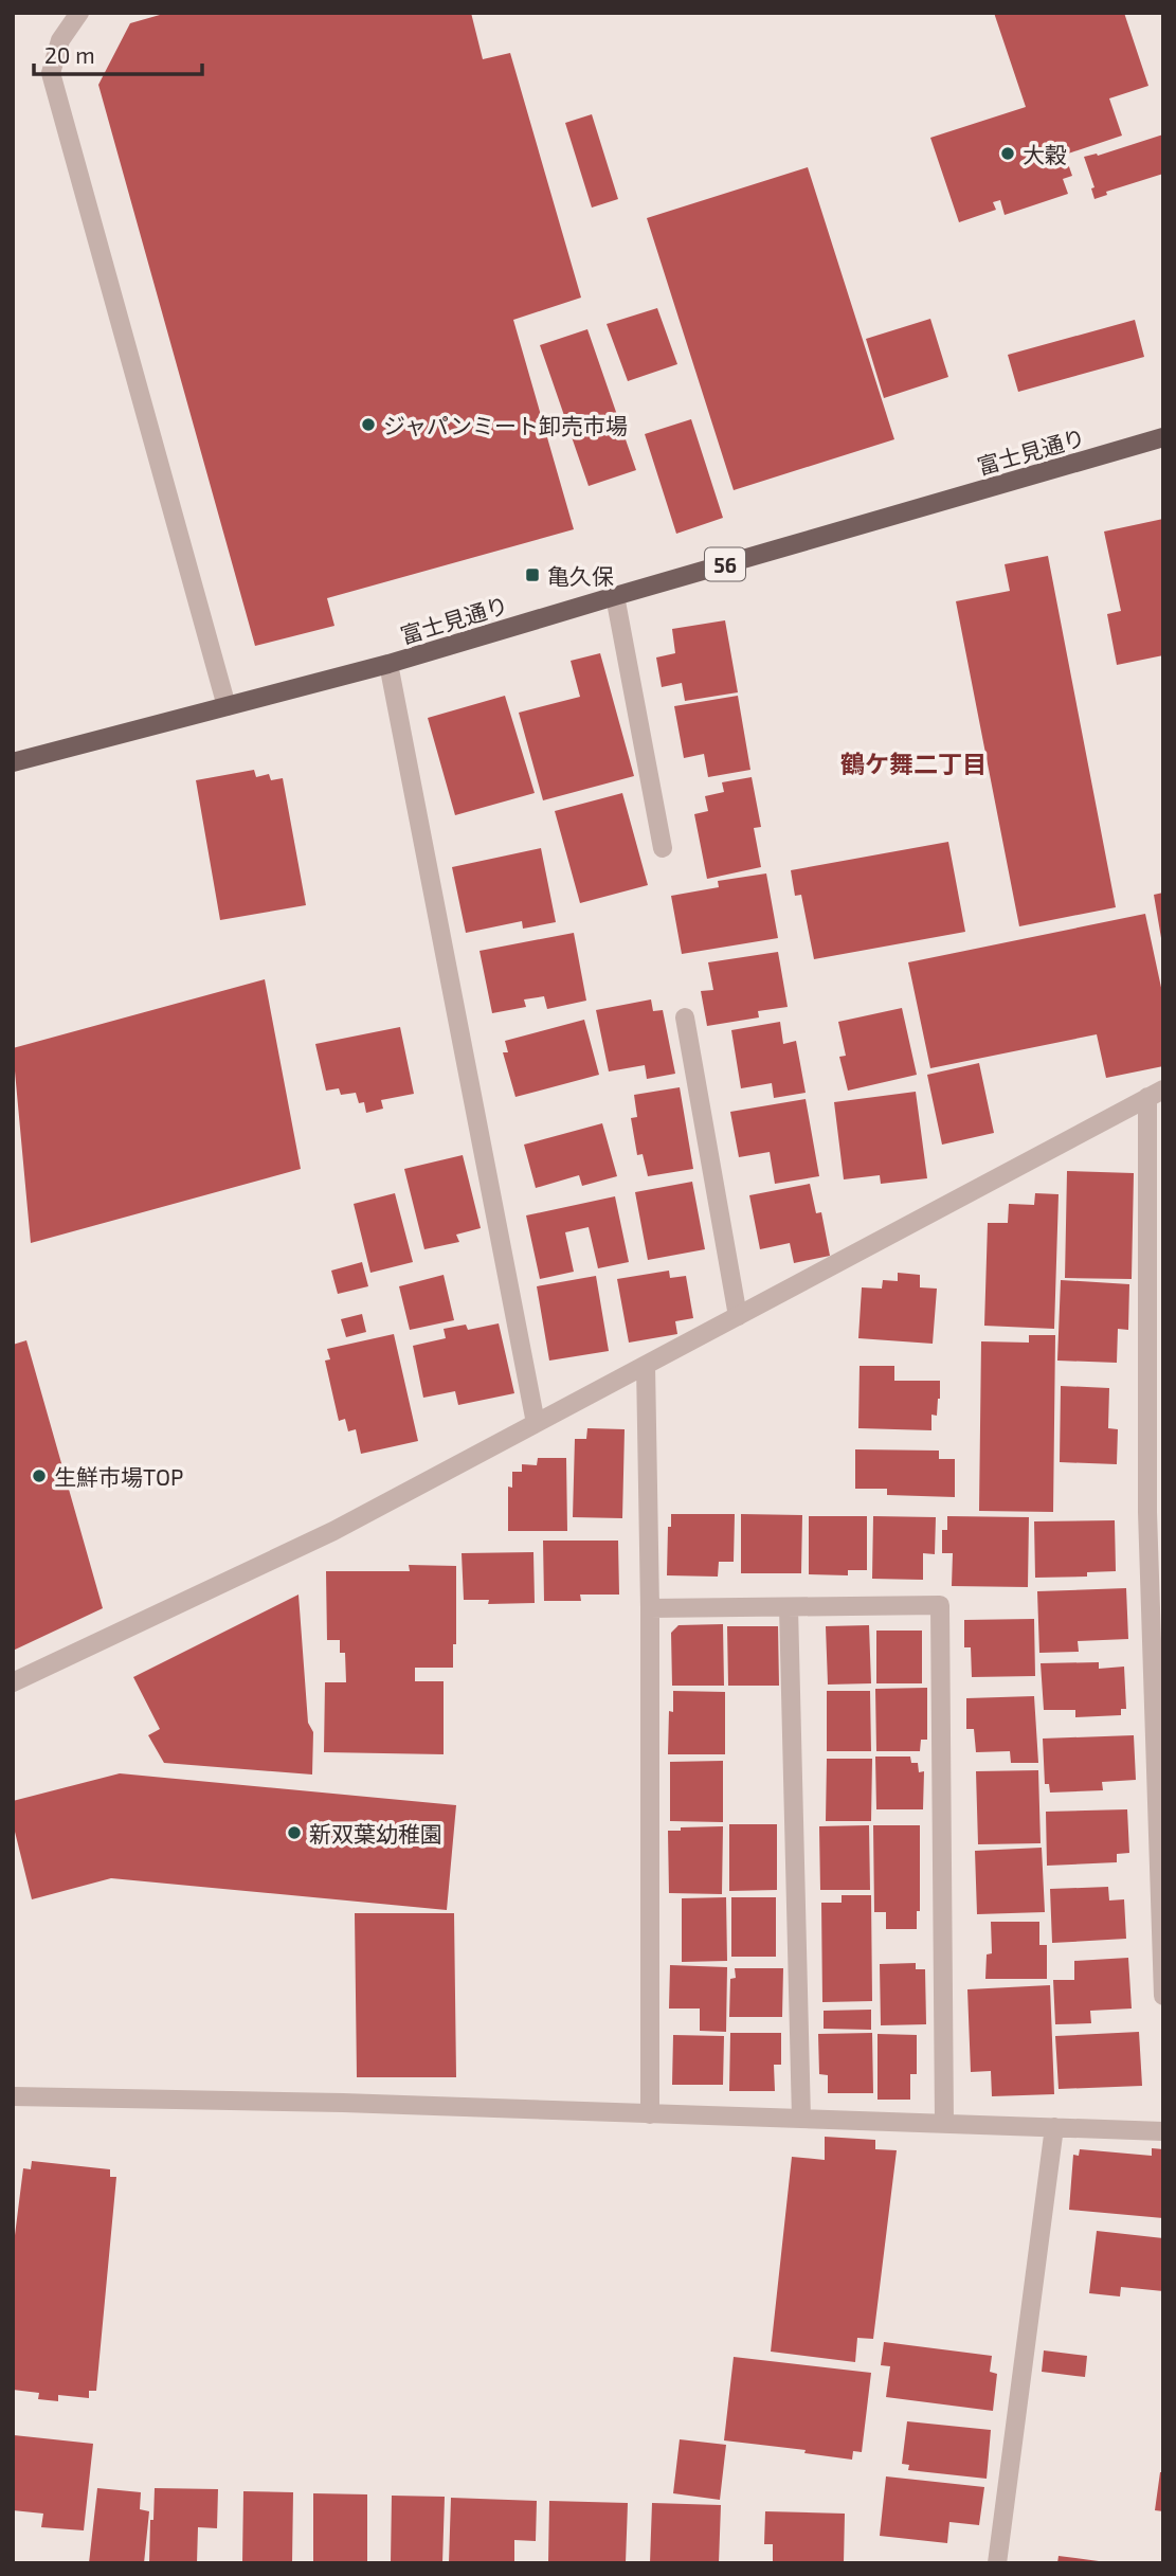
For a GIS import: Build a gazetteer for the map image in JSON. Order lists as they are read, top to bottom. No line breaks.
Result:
{"streets":{"main road":["富士見通り","56"]},"districts":["鶴ケ舞二丁目"],"places":{"other":["大穀","ジャパンミート卸売市場","生鮮市場TOP","新双葉幼稚園"],"transit":["亀久保"]},"scale_bar":"20 m"}
